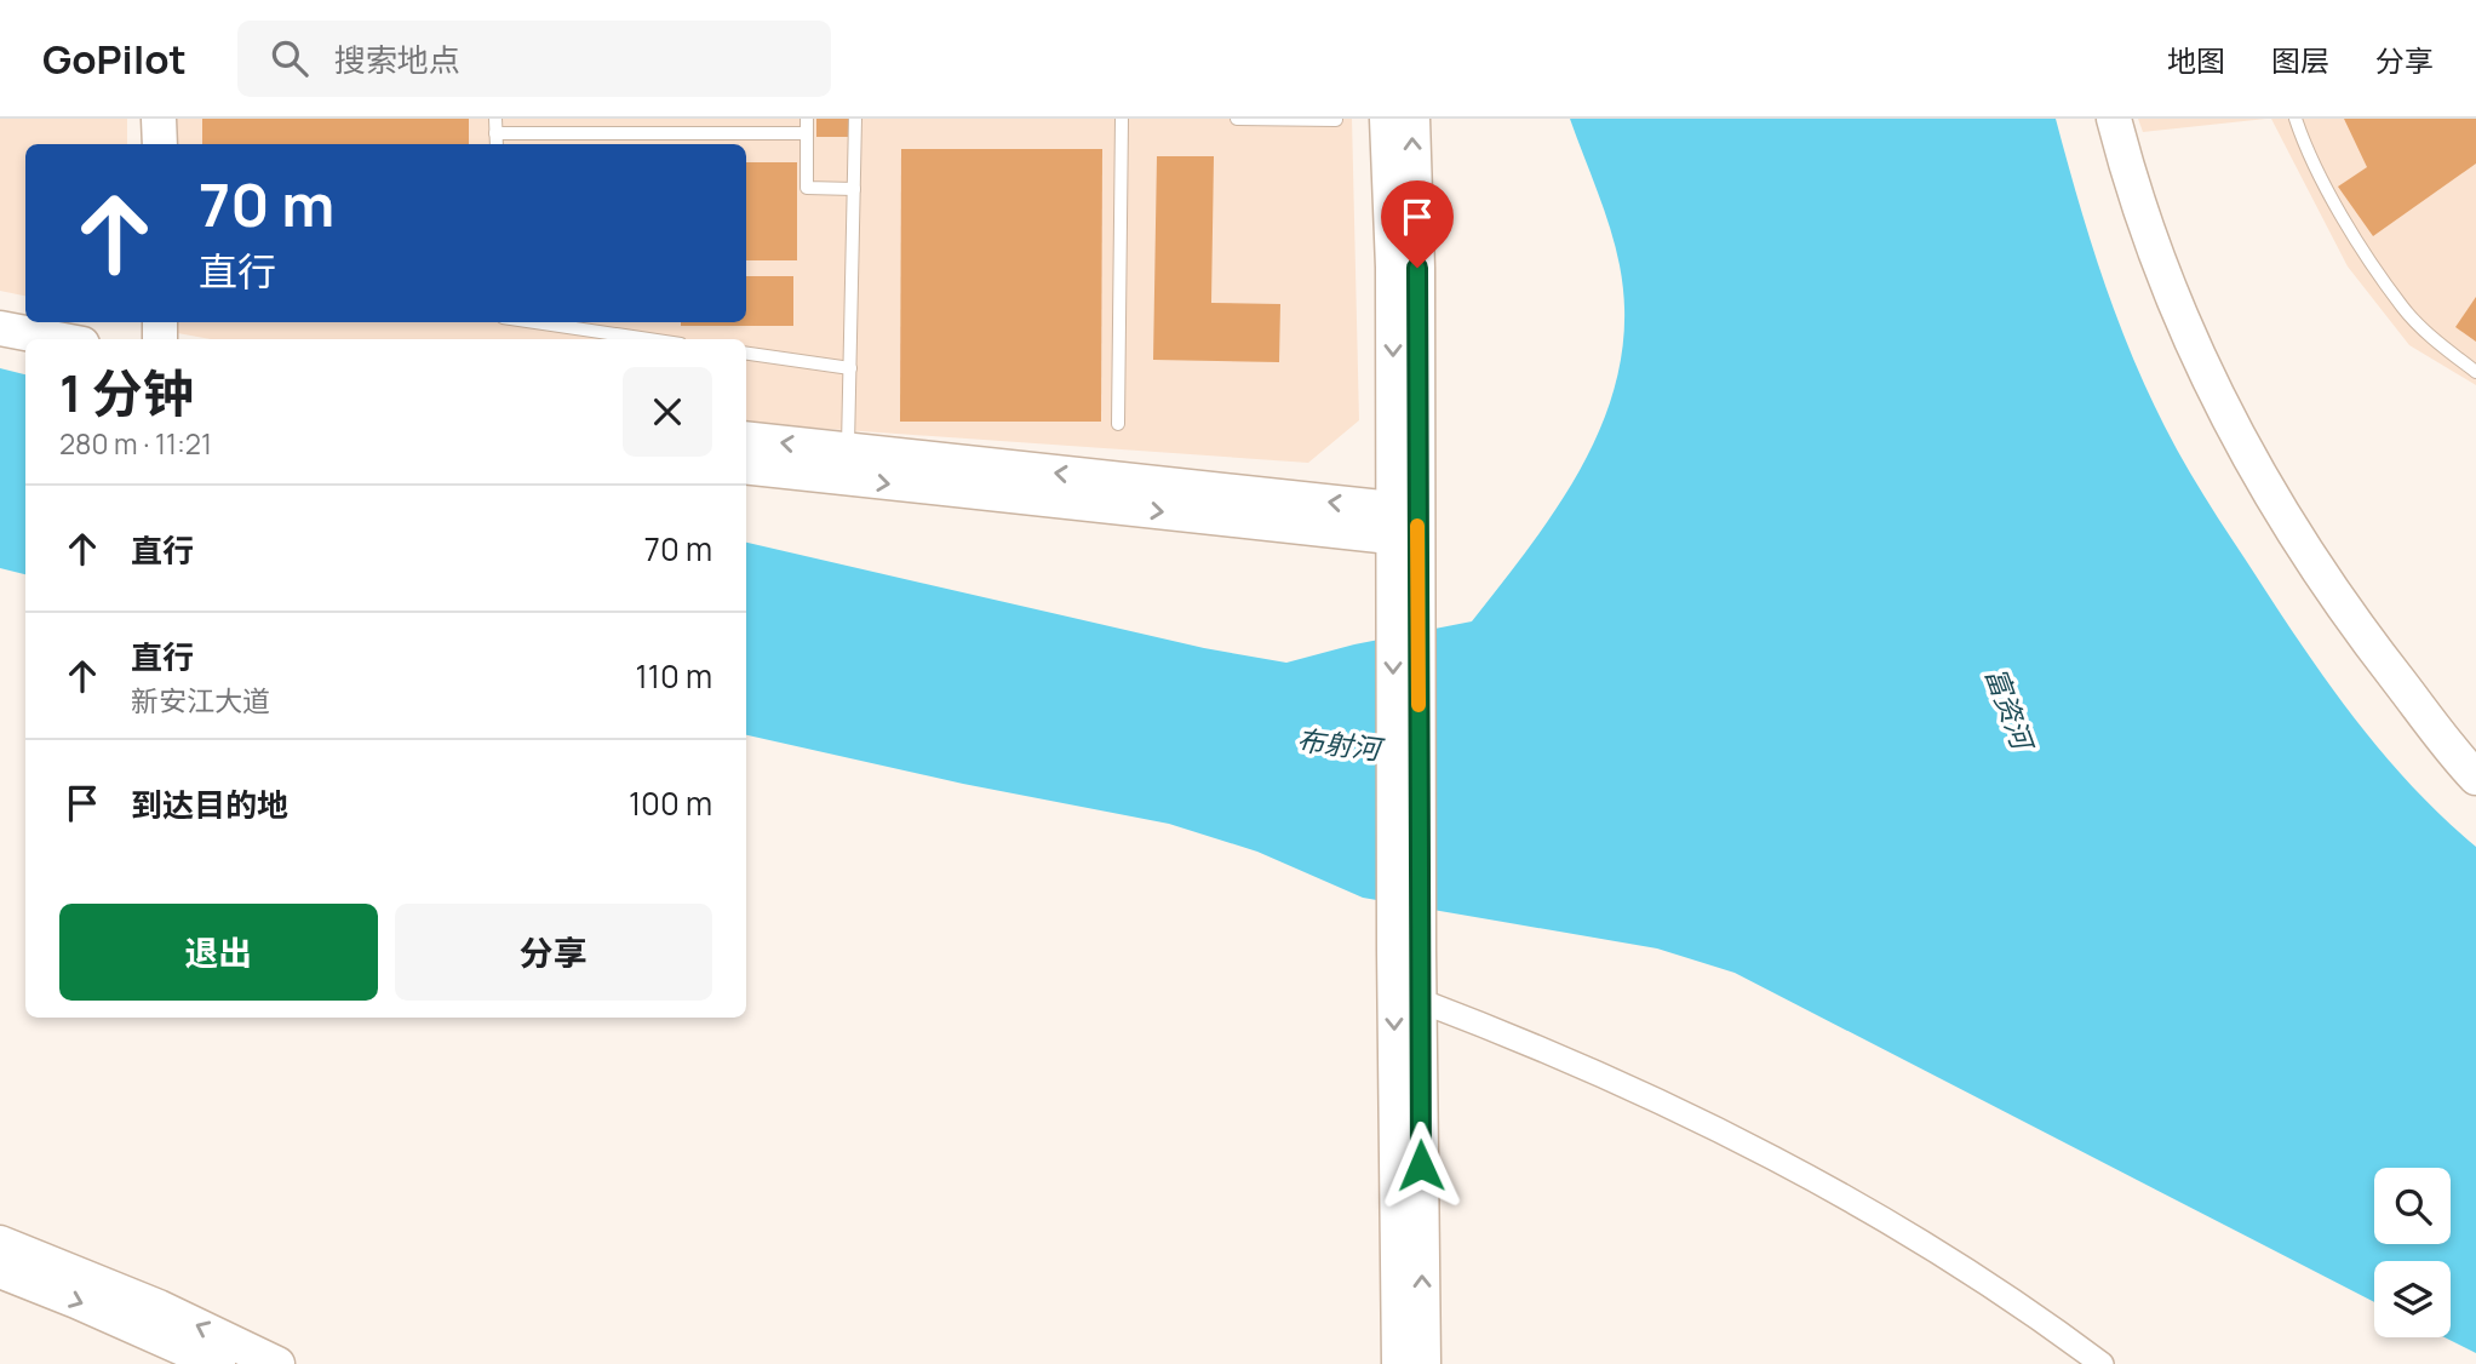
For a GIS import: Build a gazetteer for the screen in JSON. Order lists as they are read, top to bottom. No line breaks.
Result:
{"water":["富资河","布射河"],"page":{"header":"GoPilot","search":"搜索地点","nav":["地图","图层","分享"],"turn":["70 m","直行"],"heading":["1 分钟","280 m · 11:21"],"list":[{"name":"直行","value":"70 m"},{"name":"直行","note":"新安江大道","value":"110 m"},{"name":"到达目的地","value":"100 m"}],"buttons":["退出","分享"]}}
